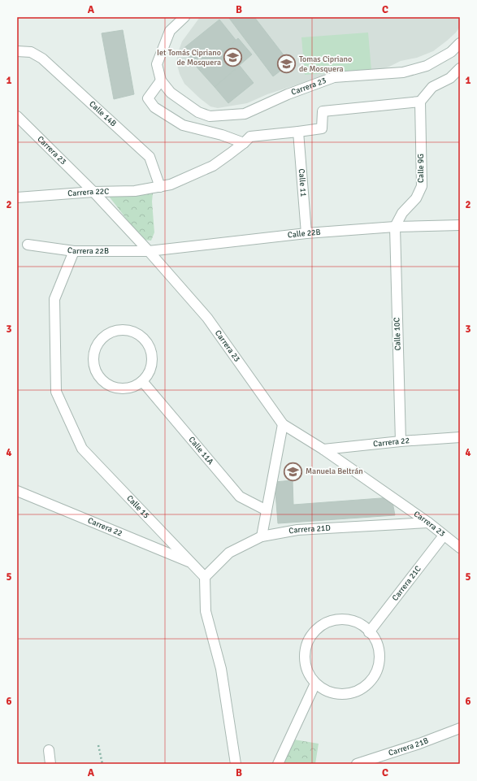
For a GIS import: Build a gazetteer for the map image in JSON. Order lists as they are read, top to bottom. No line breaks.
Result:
{"streets":{"street":["Carrera 23","Calle 14B","Calle 9G","Calle 11","Carrera 22C","Calle 22B","Carrera 22B","Calle 10C","Carrera 22","Calle 11A","Calle 15","Carrera 21D","Carrera 21C","Carrera 21B"]},"crossings":[["Carrera 23","Carrera 22C"],["Carrera 23","Calle 22B"],["Carrera 23","Carrera 22B"],["Carrera 23","Carrera 22"],["Carrera 23","Carrera 21D"],["Carrera 23","Carrera 21C"],["Calle 14B","Carrera 22C"],["Calle 9G","Calle 22B"],["Calle 9G","Calle 10C"],["Calle 11","Calle 22B"],["Calle 22B","Carrera 22B"],["Calle 22B","Calle 10C"],["Carrera 22B","Calle 15"],["Calle 10C","Carrera 22"],["Carrera 22","Calle 15"],["Calle 15","Carrera 21D"]],"places":{"school or university":["Iet Tomás Cipriano de Mosquera","Tomas Cipriano de Mosquera","Manuela Beltrán"]},"grid":{"columns":["A","B","C"],"rows":["1","2","3","4","5","6"]}}
